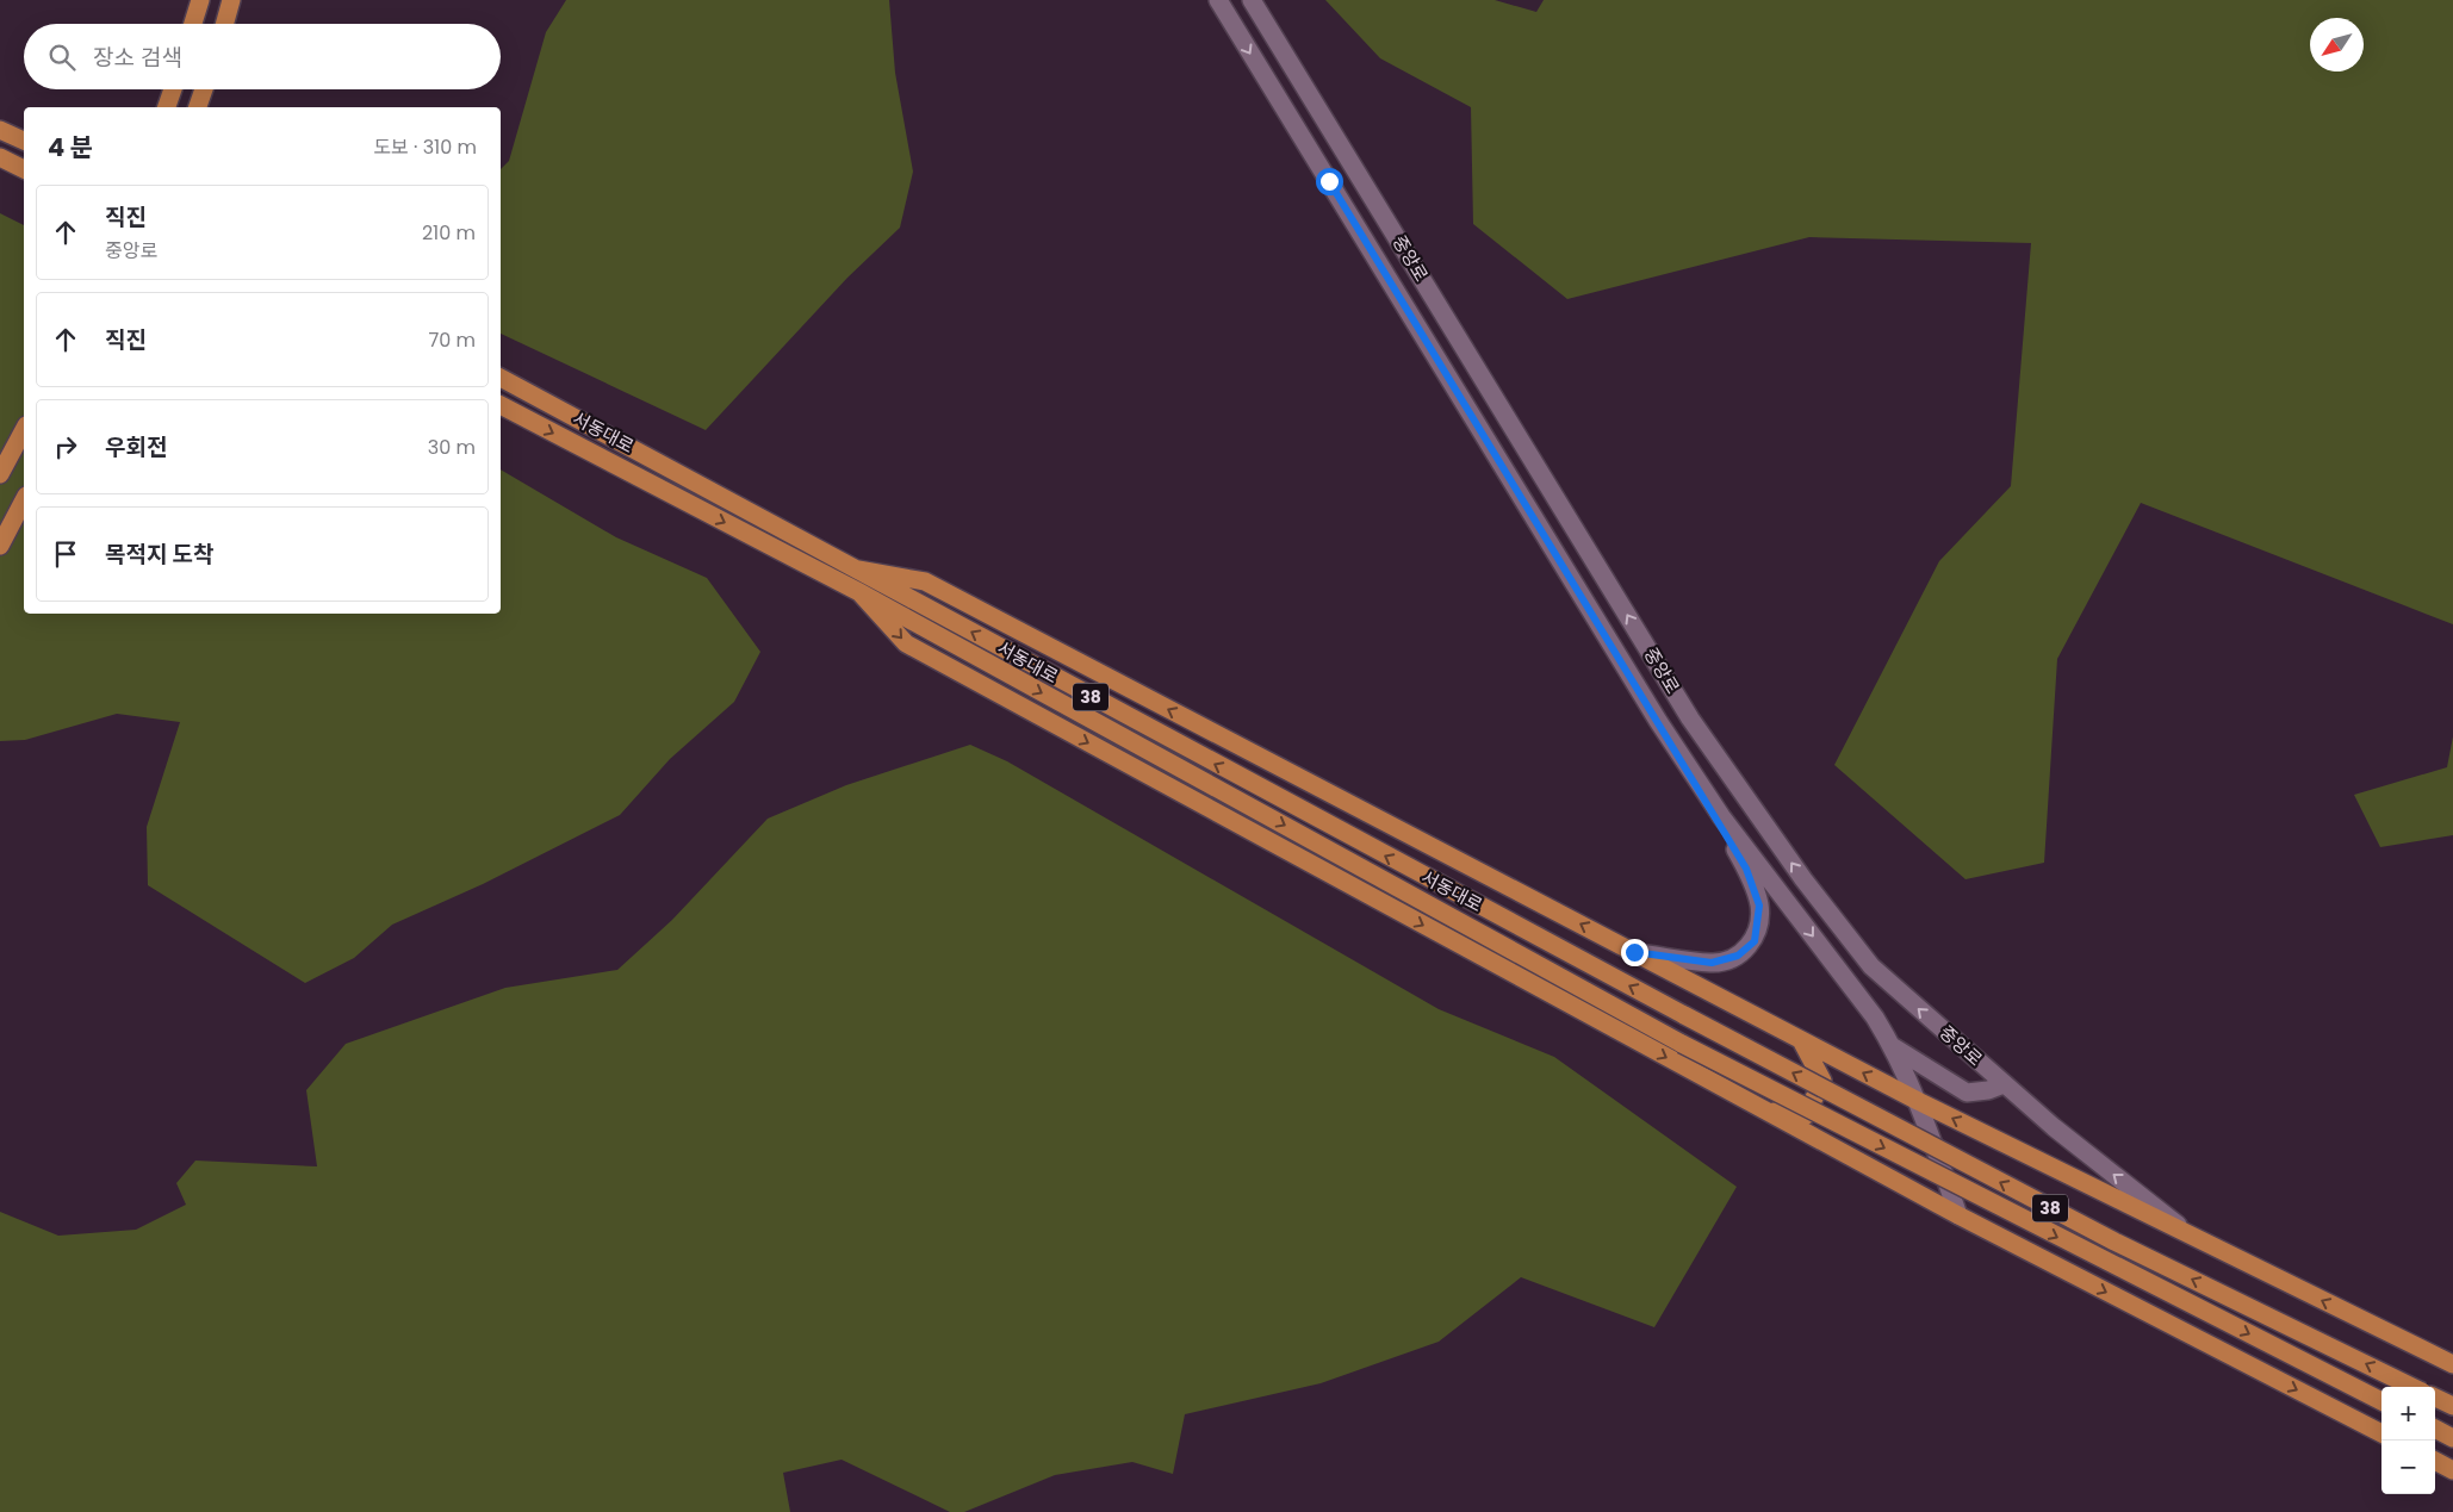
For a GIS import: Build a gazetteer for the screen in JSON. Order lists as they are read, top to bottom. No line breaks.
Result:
{"streets":{"highway":["서동대로","38"],"main road":["중앙로"]},"north":"bottom left","page":{"search":"장소 검색","heading":["4 분","도보 · 310 m"],"list":[["직진","중앙로","210 m"],["직진","70 m"],["우회전","30 m"],"목적지 도착"],"map_buttons":["+","−"]}}
